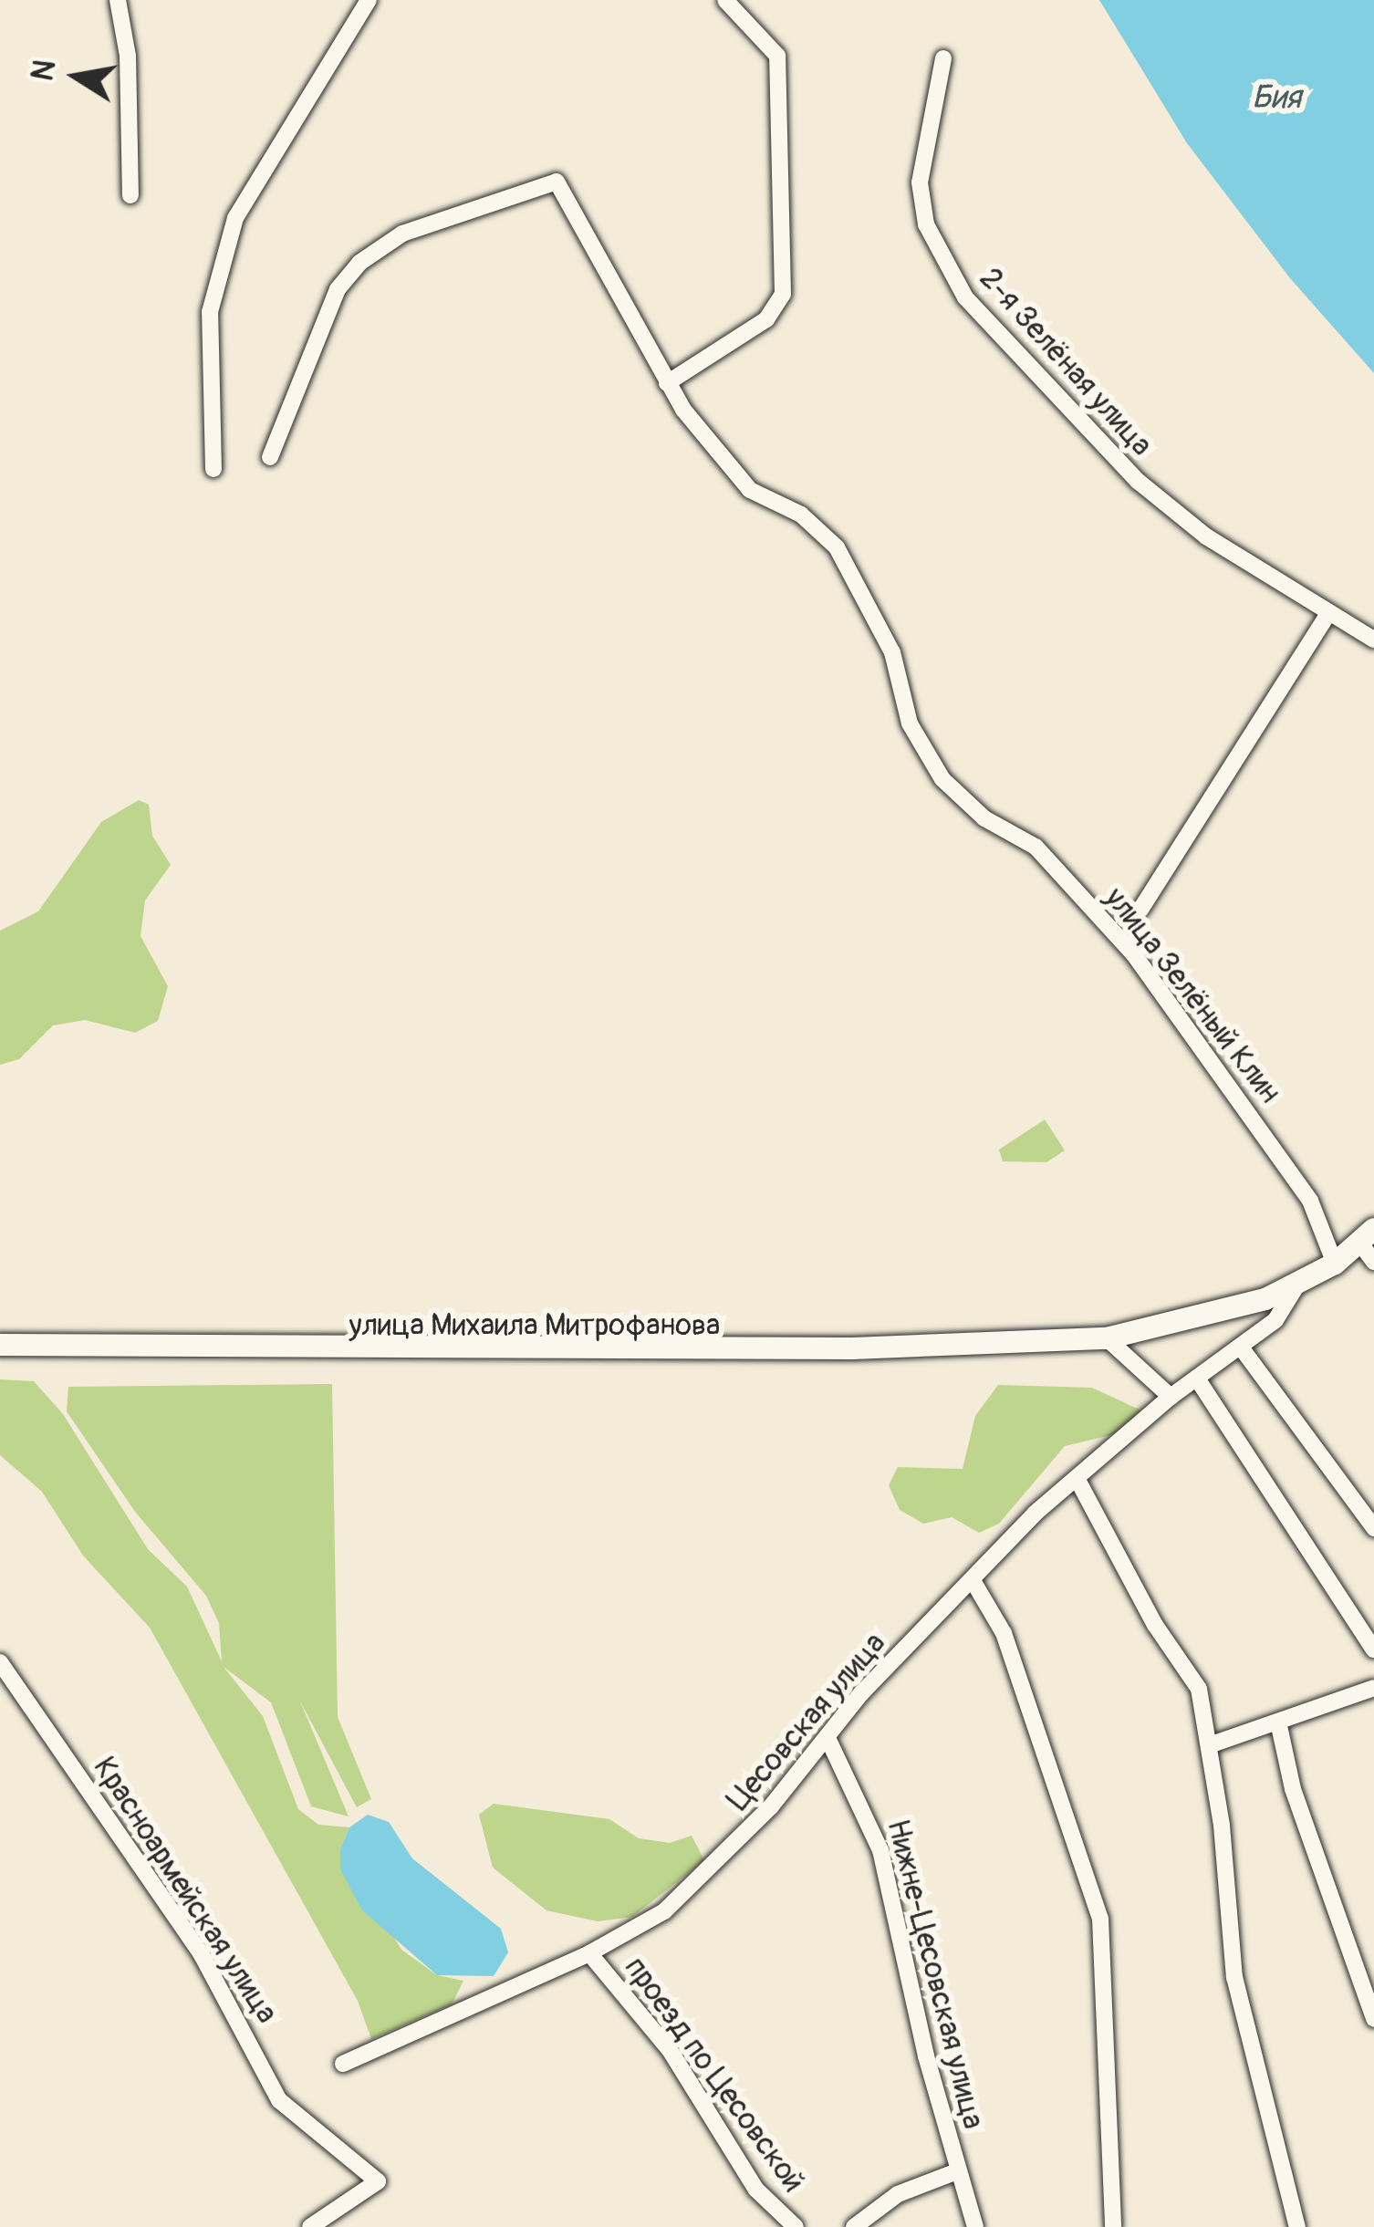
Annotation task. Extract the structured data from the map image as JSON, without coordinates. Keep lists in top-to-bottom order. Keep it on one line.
{"streets":{"main road":["улица Михаила Митрофанова"],"street":["2-я Зелёная улица","улица Зелёный Клин","Цесовская улица","Красноармейская улица","Нижне-Цесовская улица","проезд по Цесовской"]},"crossings":[["улица Зелёный Клин","улица Михаила Митрофанова"],["улица Михаила Митрофанова","Цесовская улица"],["Цесовская улица","Нижне-Цесовская улица"],["Цесовская улица","проезд по Цесовской"]],"water":["Бия"],"north":"left"}
